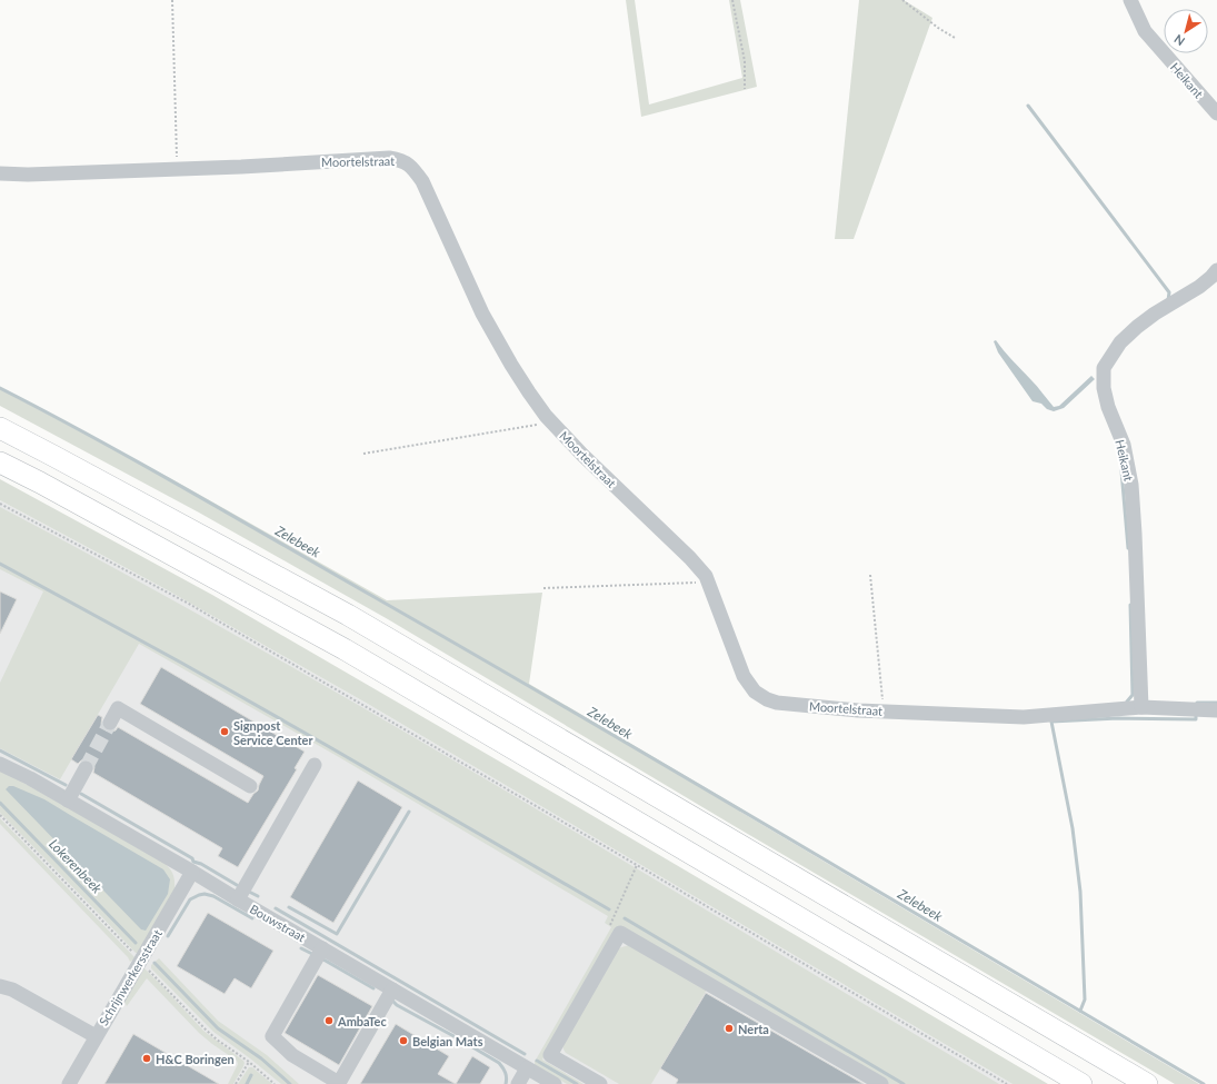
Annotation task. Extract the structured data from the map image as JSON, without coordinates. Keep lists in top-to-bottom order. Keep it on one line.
{"streets":{"street":["Heikant","Moortelstraat","Bouwstraat","Schrijnwerkersstraat"]},"crossings":[["Heikant","Moortelstraat"],["Bouwstraat","Schrijnwerkersstraat"]],"water":["Zelebeek","Lokerenbeek"],"places":["Signpost Service Center","AmbaTec","Nerta","Belgian Mats","H&C Boringen"],"north":"bottom left"}
